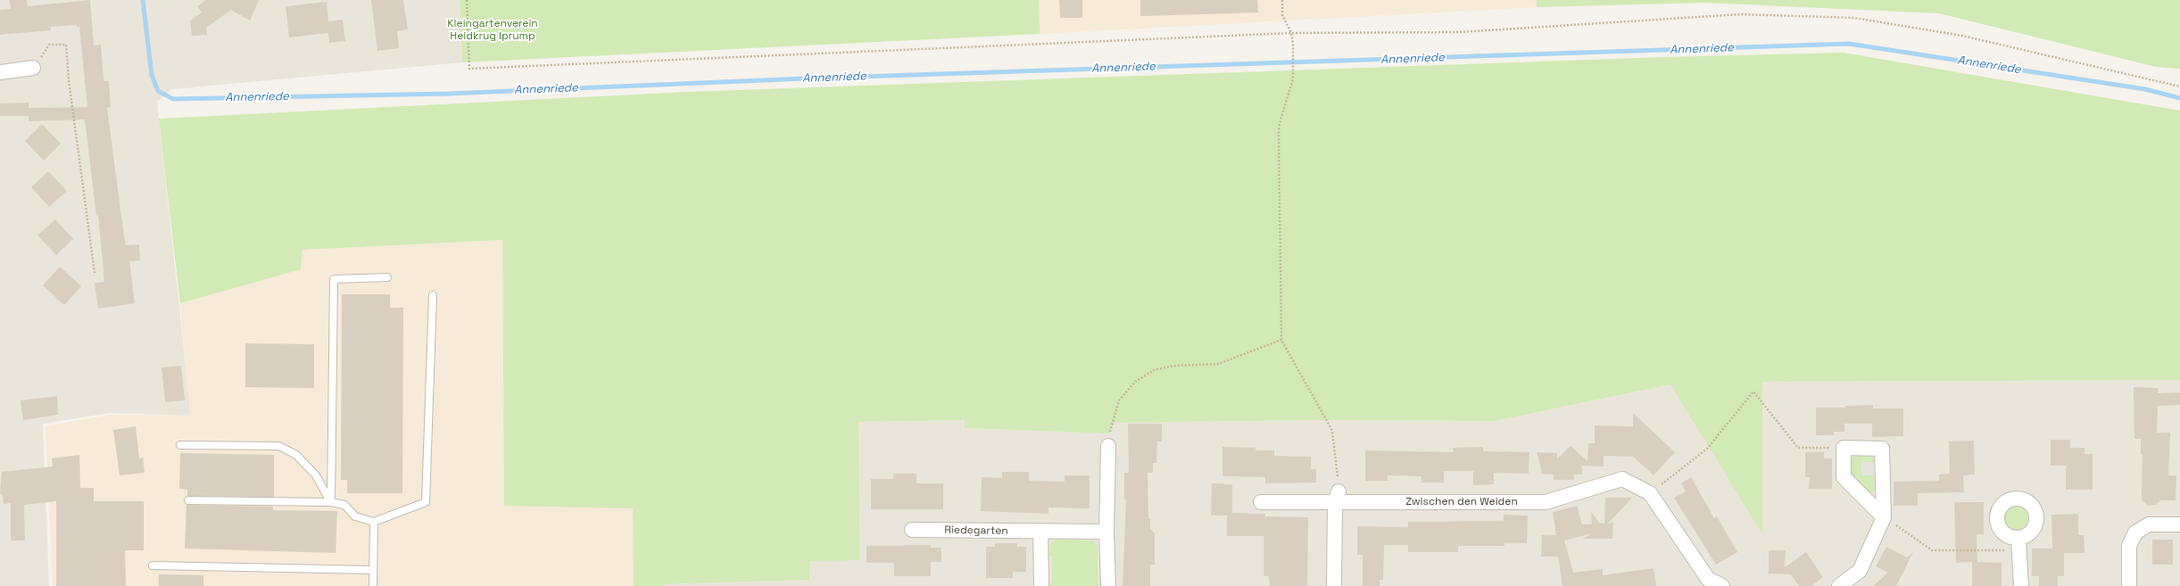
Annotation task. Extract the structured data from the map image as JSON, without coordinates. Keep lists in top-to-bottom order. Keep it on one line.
{"streets":{"street":["Zwischen den Weiden","Riedegarten"]},"water":["Annenriede"],"parks":["Kleingartenverein Heidkrug Iprump"]}
